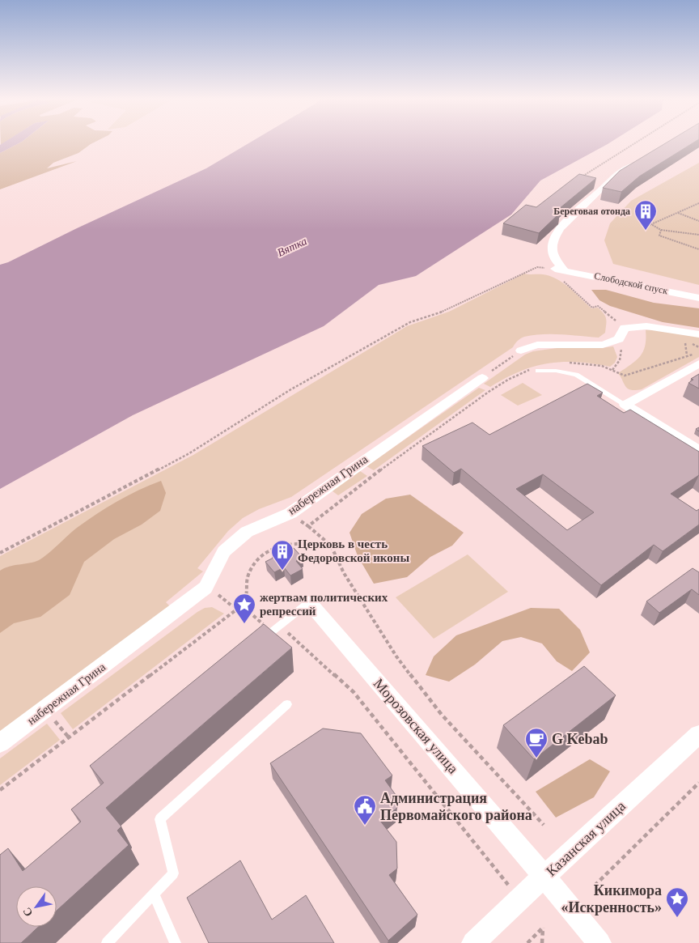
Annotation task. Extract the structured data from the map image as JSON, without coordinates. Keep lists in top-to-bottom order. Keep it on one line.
{"streets":{"street":["Слободской спуск","набережная Грина","Морозовская улица","Казанская улица"]},"crossings":[["Морозовская улица","Казанская улица"]],"water":["Вятка"],"places":{"building":["Береговая отонда","Церковь в честь Федоровской иконы"],"place":["жертвам политических репрессий","Кикимора «Искренность»"],"cafe":["G Kebab"],"public building":["Администрация Первомайского района"]},"north":"bottom left"}
